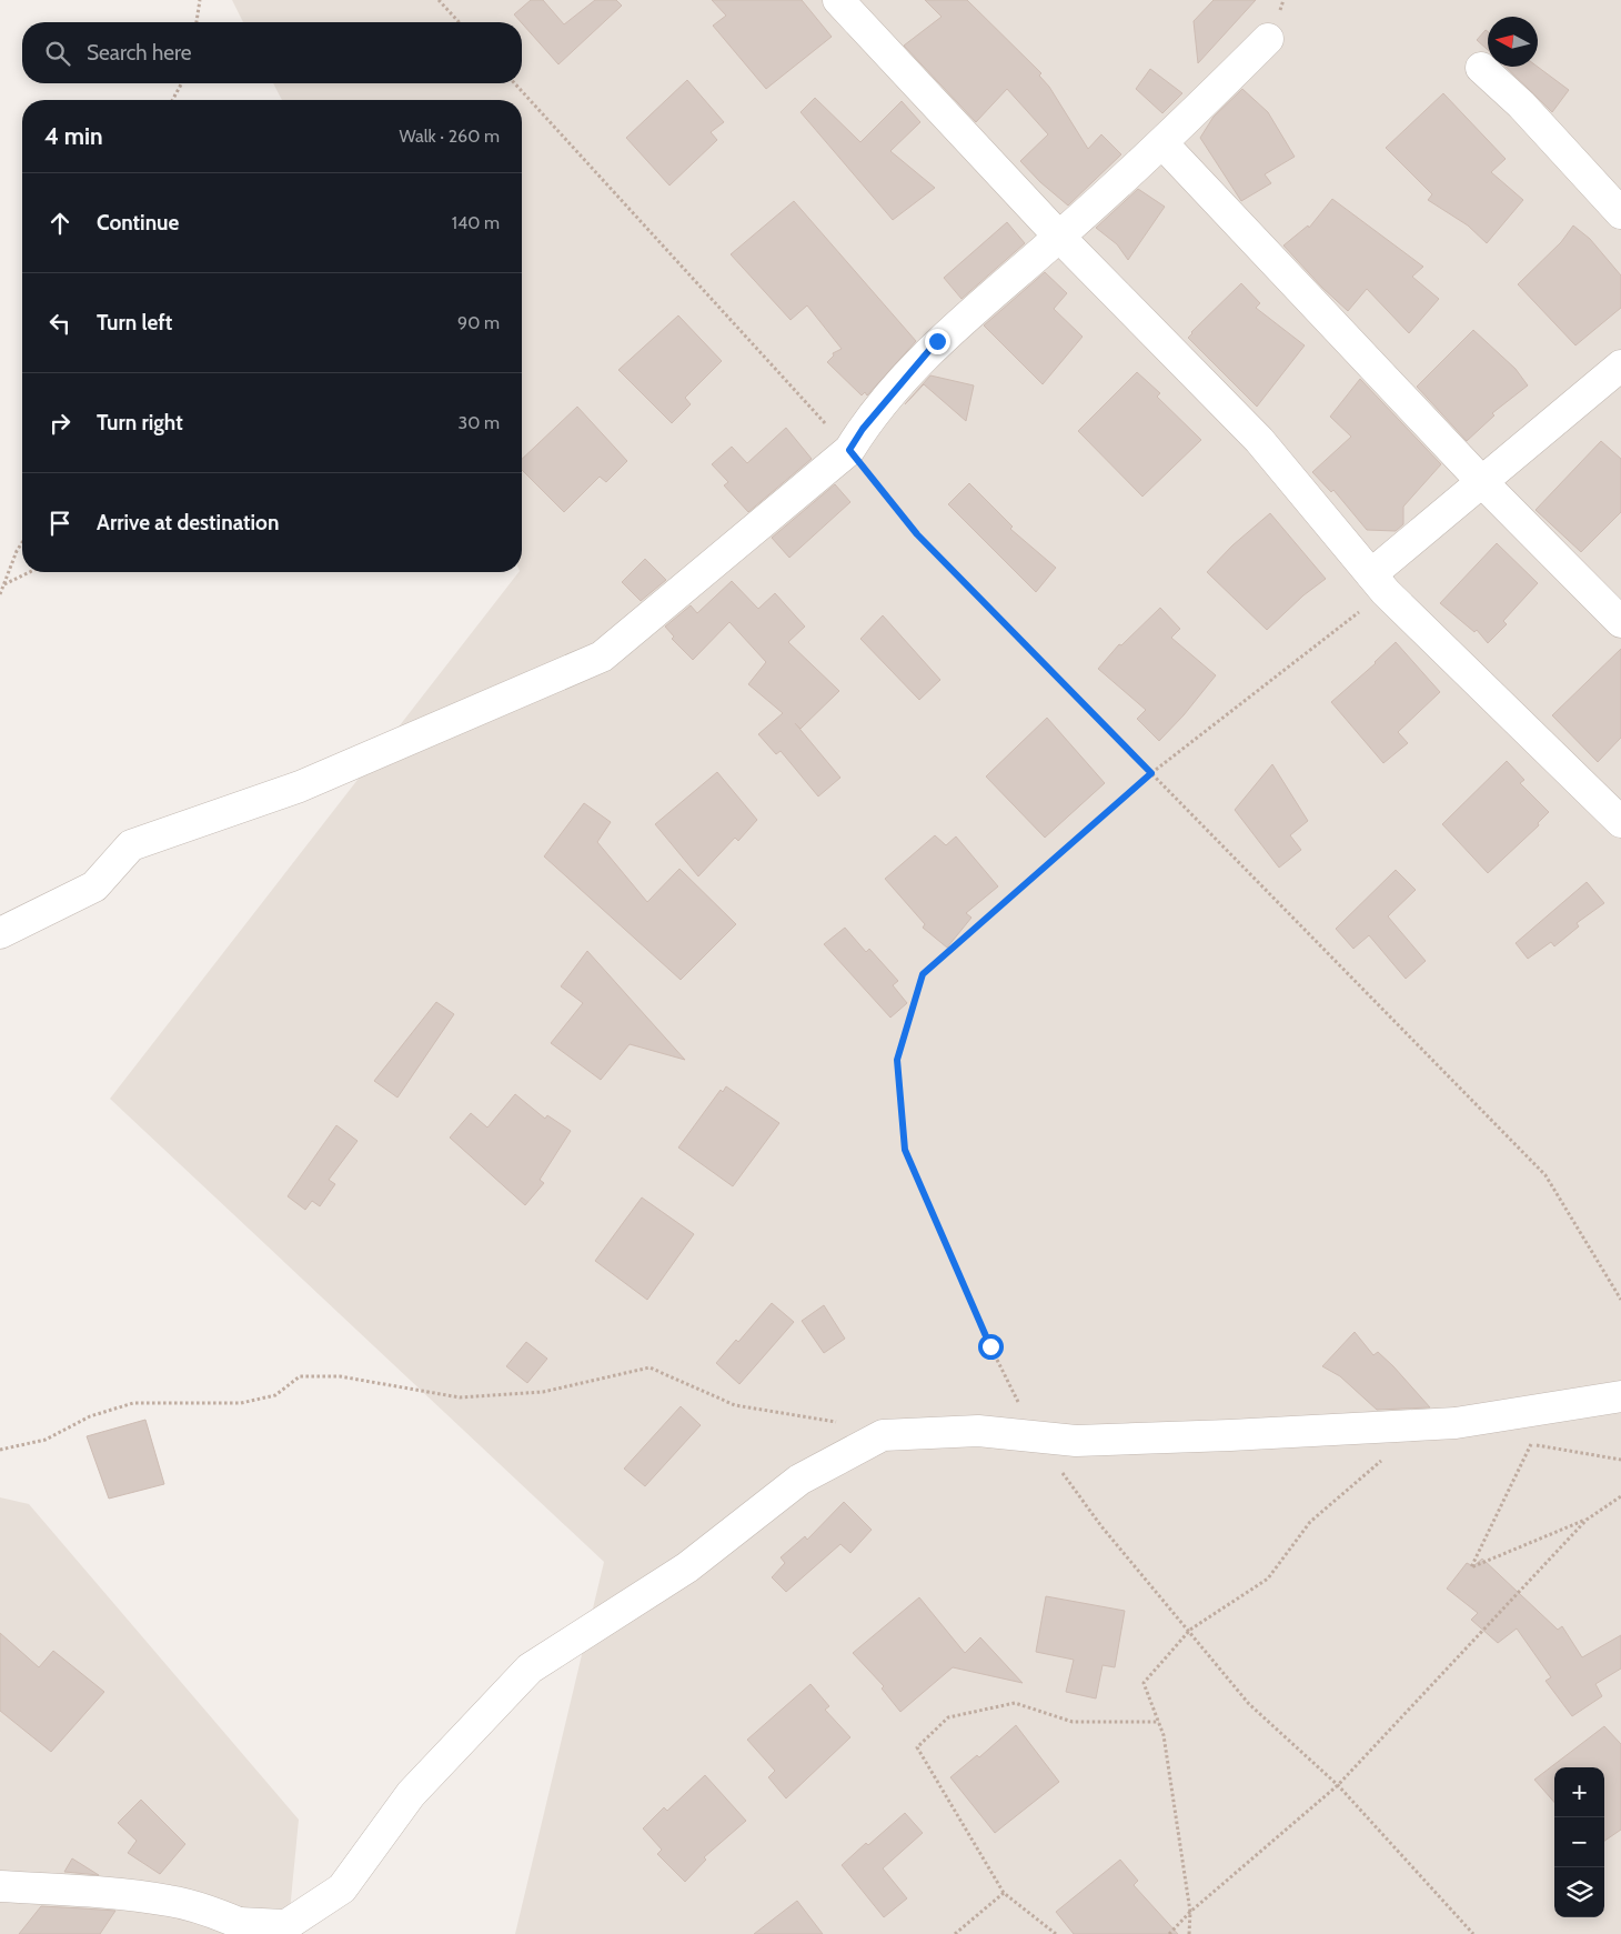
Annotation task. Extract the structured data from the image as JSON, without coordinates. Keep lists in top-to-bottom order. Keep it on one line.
{"north":"left","page":{"search":"Search here","heading":["4 min","Walk · 260 m"],"list":[["Continue","140 m"],["Turn left","90 m"],["Turn right","30 m"],"Arrive at destination"],"map_buttons":["+","−"]}}
